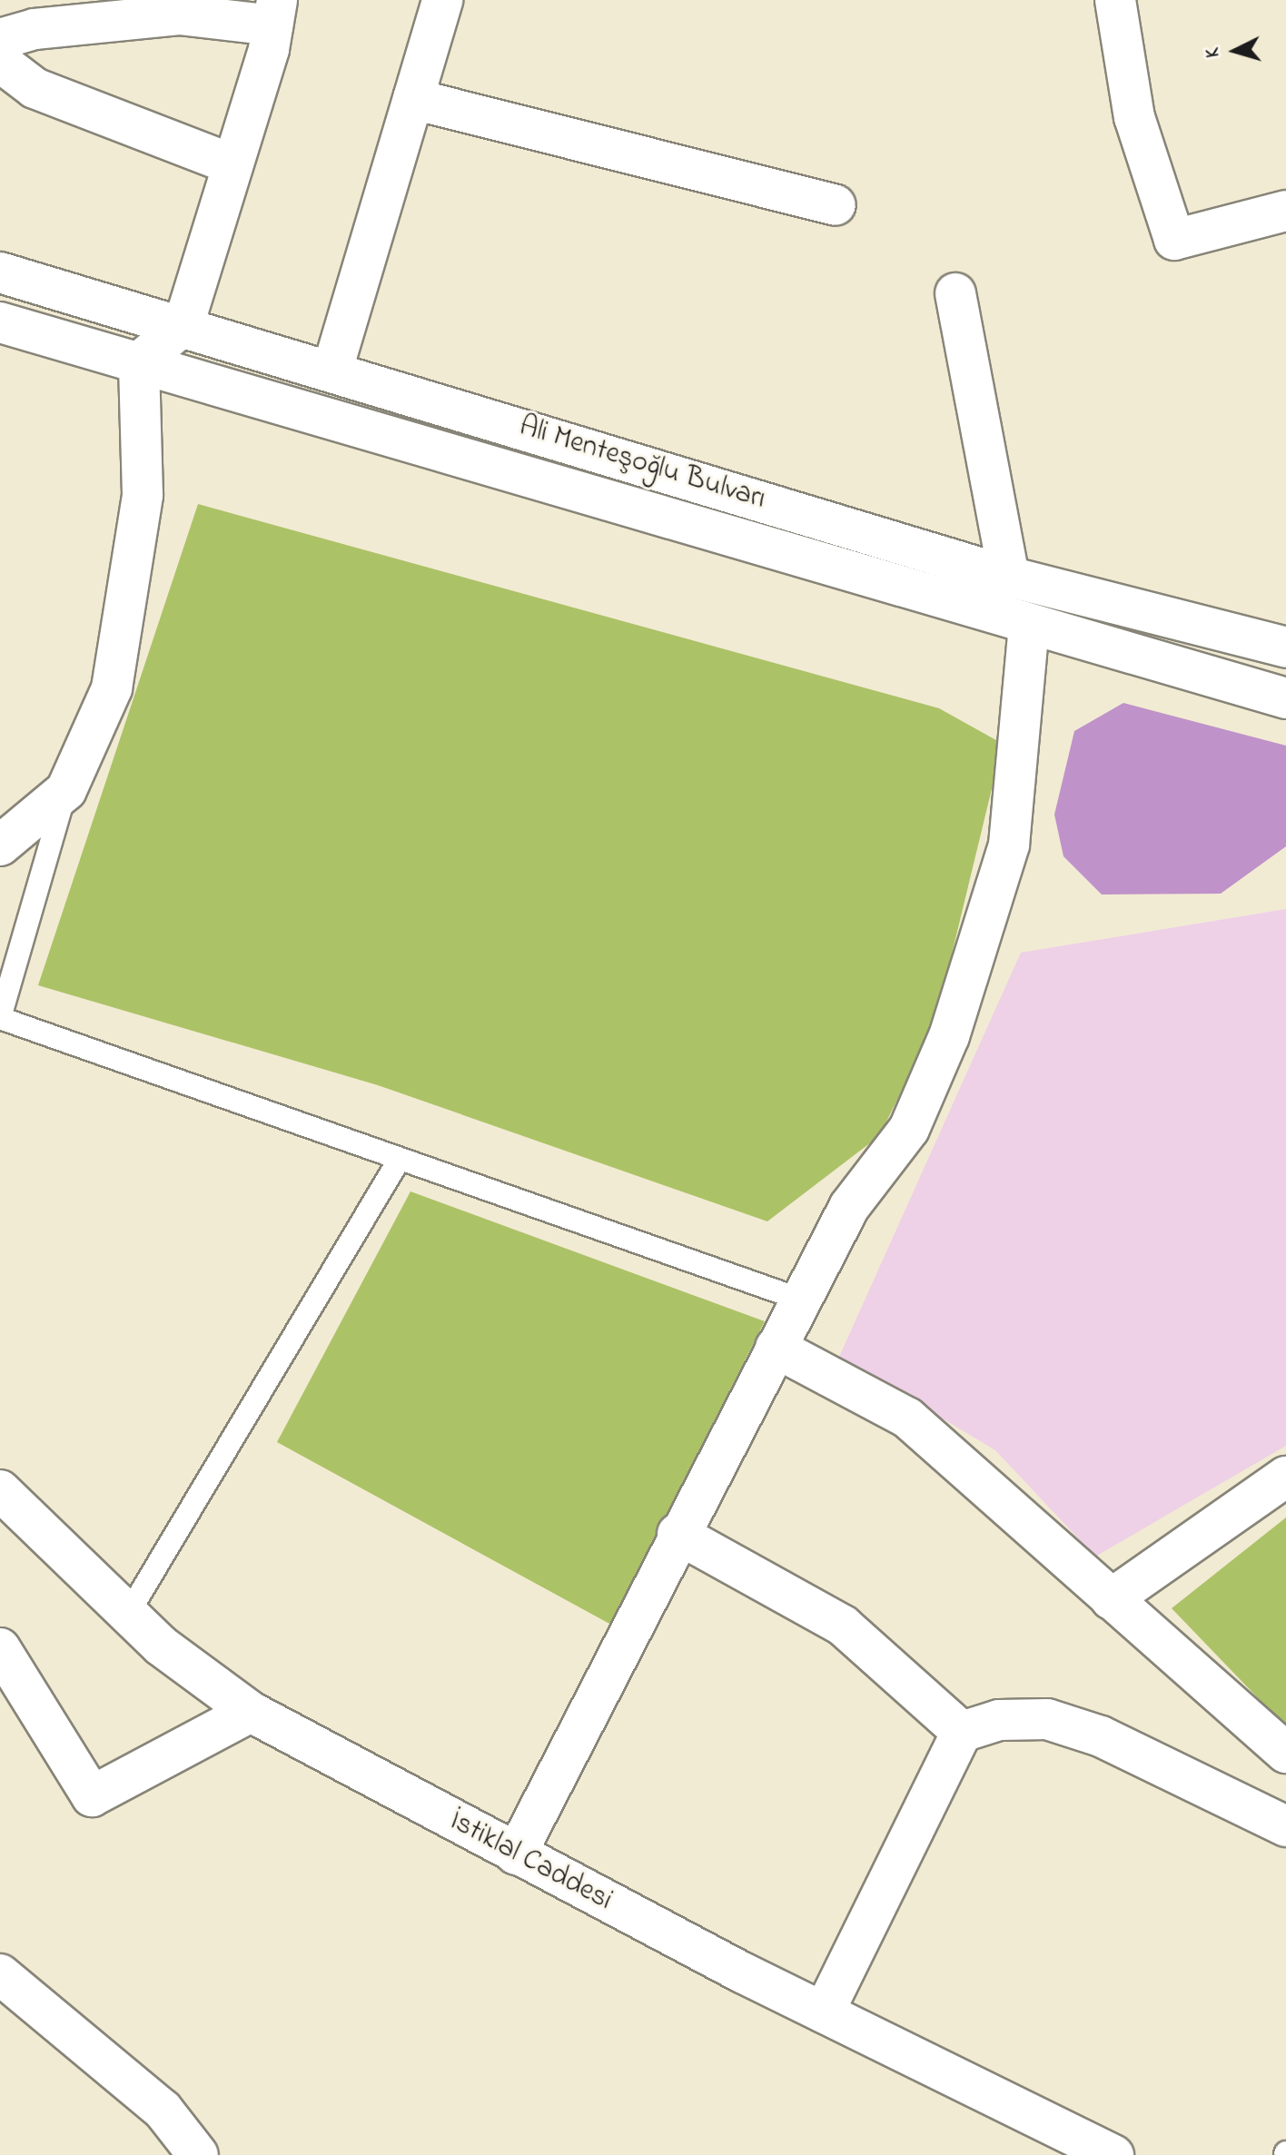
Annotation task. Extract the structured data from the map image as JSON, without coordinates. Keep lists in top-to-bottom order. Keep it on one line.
{"streets":{"street":["Ali Menteşoğlu Bulvarı","İstiklal Caddesi"]},"north":"left"}
